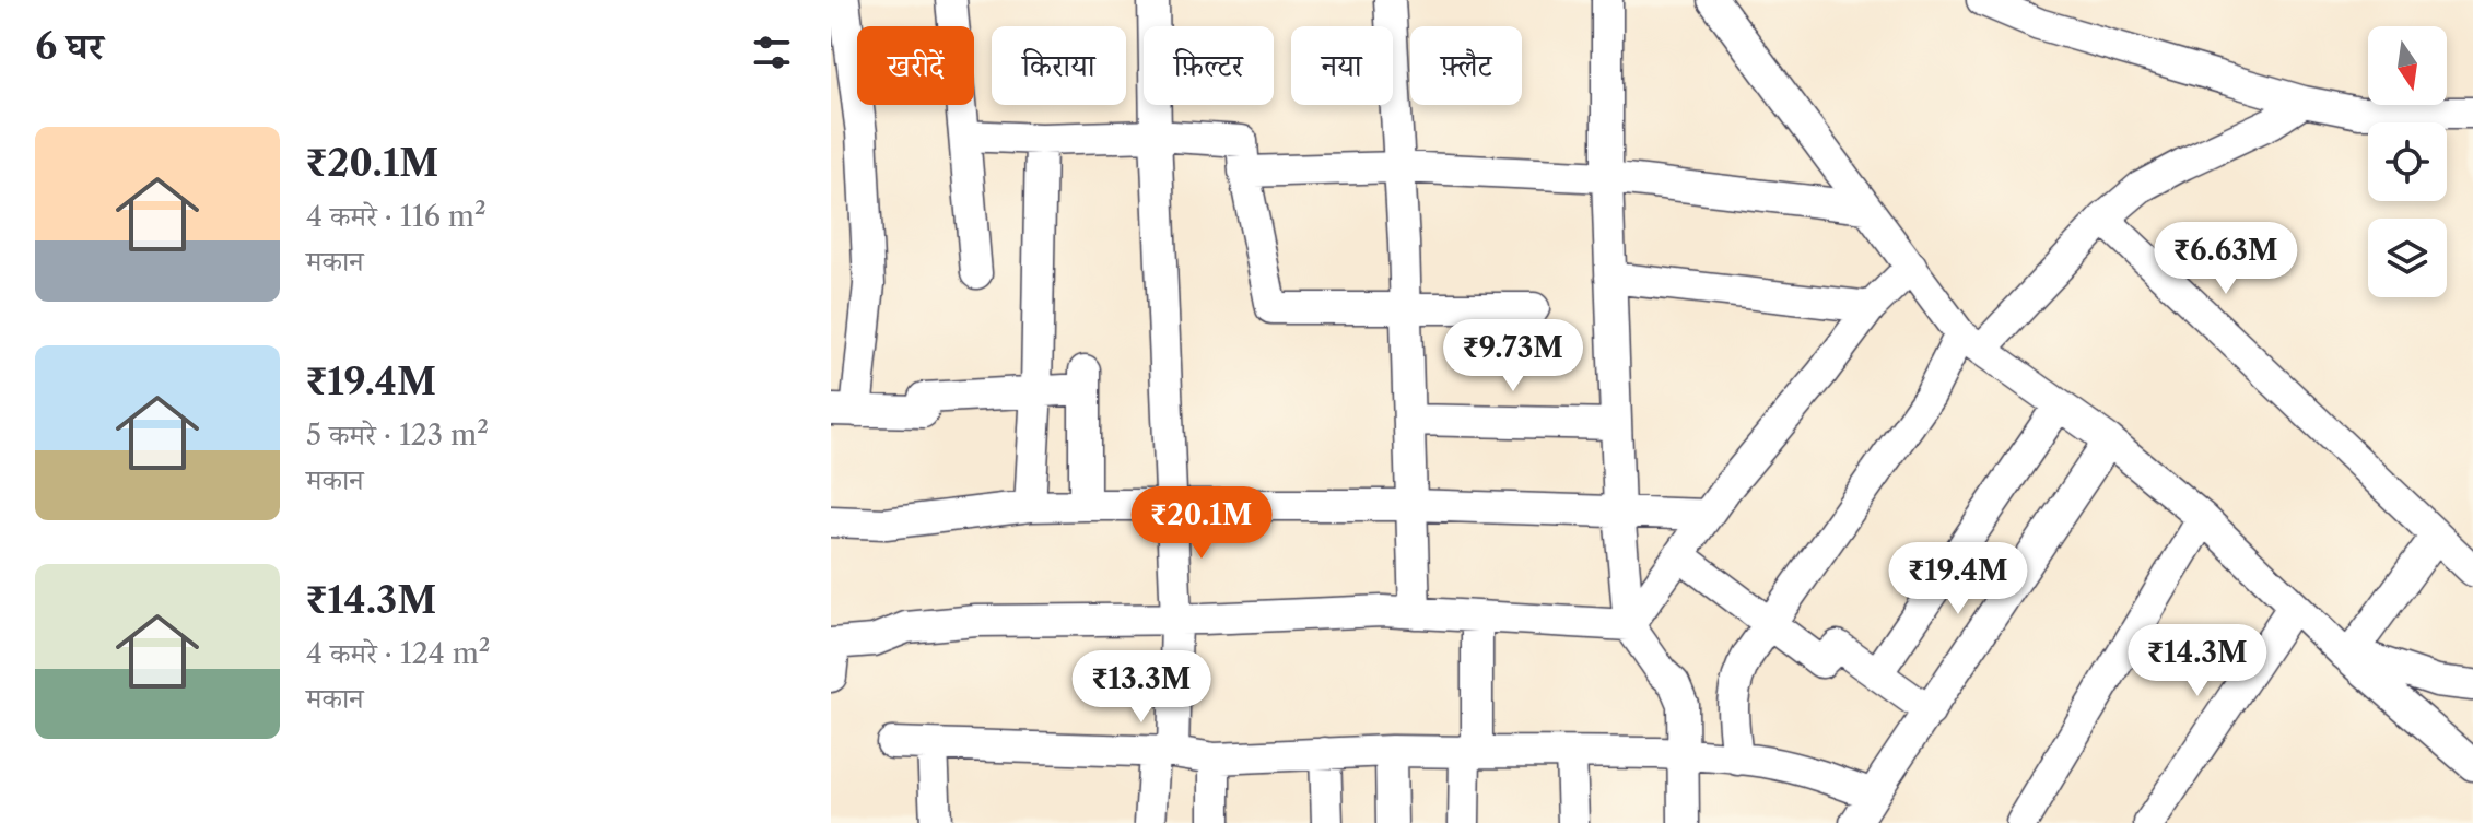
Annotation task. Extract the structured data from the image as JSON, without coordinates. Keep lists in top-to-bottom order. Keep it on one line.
{"north":"bottom","page":{"heading":"6 घर","chip":["खरीदें","किराया","फ़िल्टर","नया","फ़्लैट"],"list":[{"name":"₹20.1M","note":"4 कमरे · 116 m² · मकान"},{"name":"₹19.4M","note":"5 कमरे · 123 m² · मकान"},{"name":"₹14.3M","note":"4 कमरे · 124 m² · मकान"}],"price":["₹6.63M","₹9.73M","₹20.1M","₹19.4M","₹14.3M","₹13.3M"]}}
